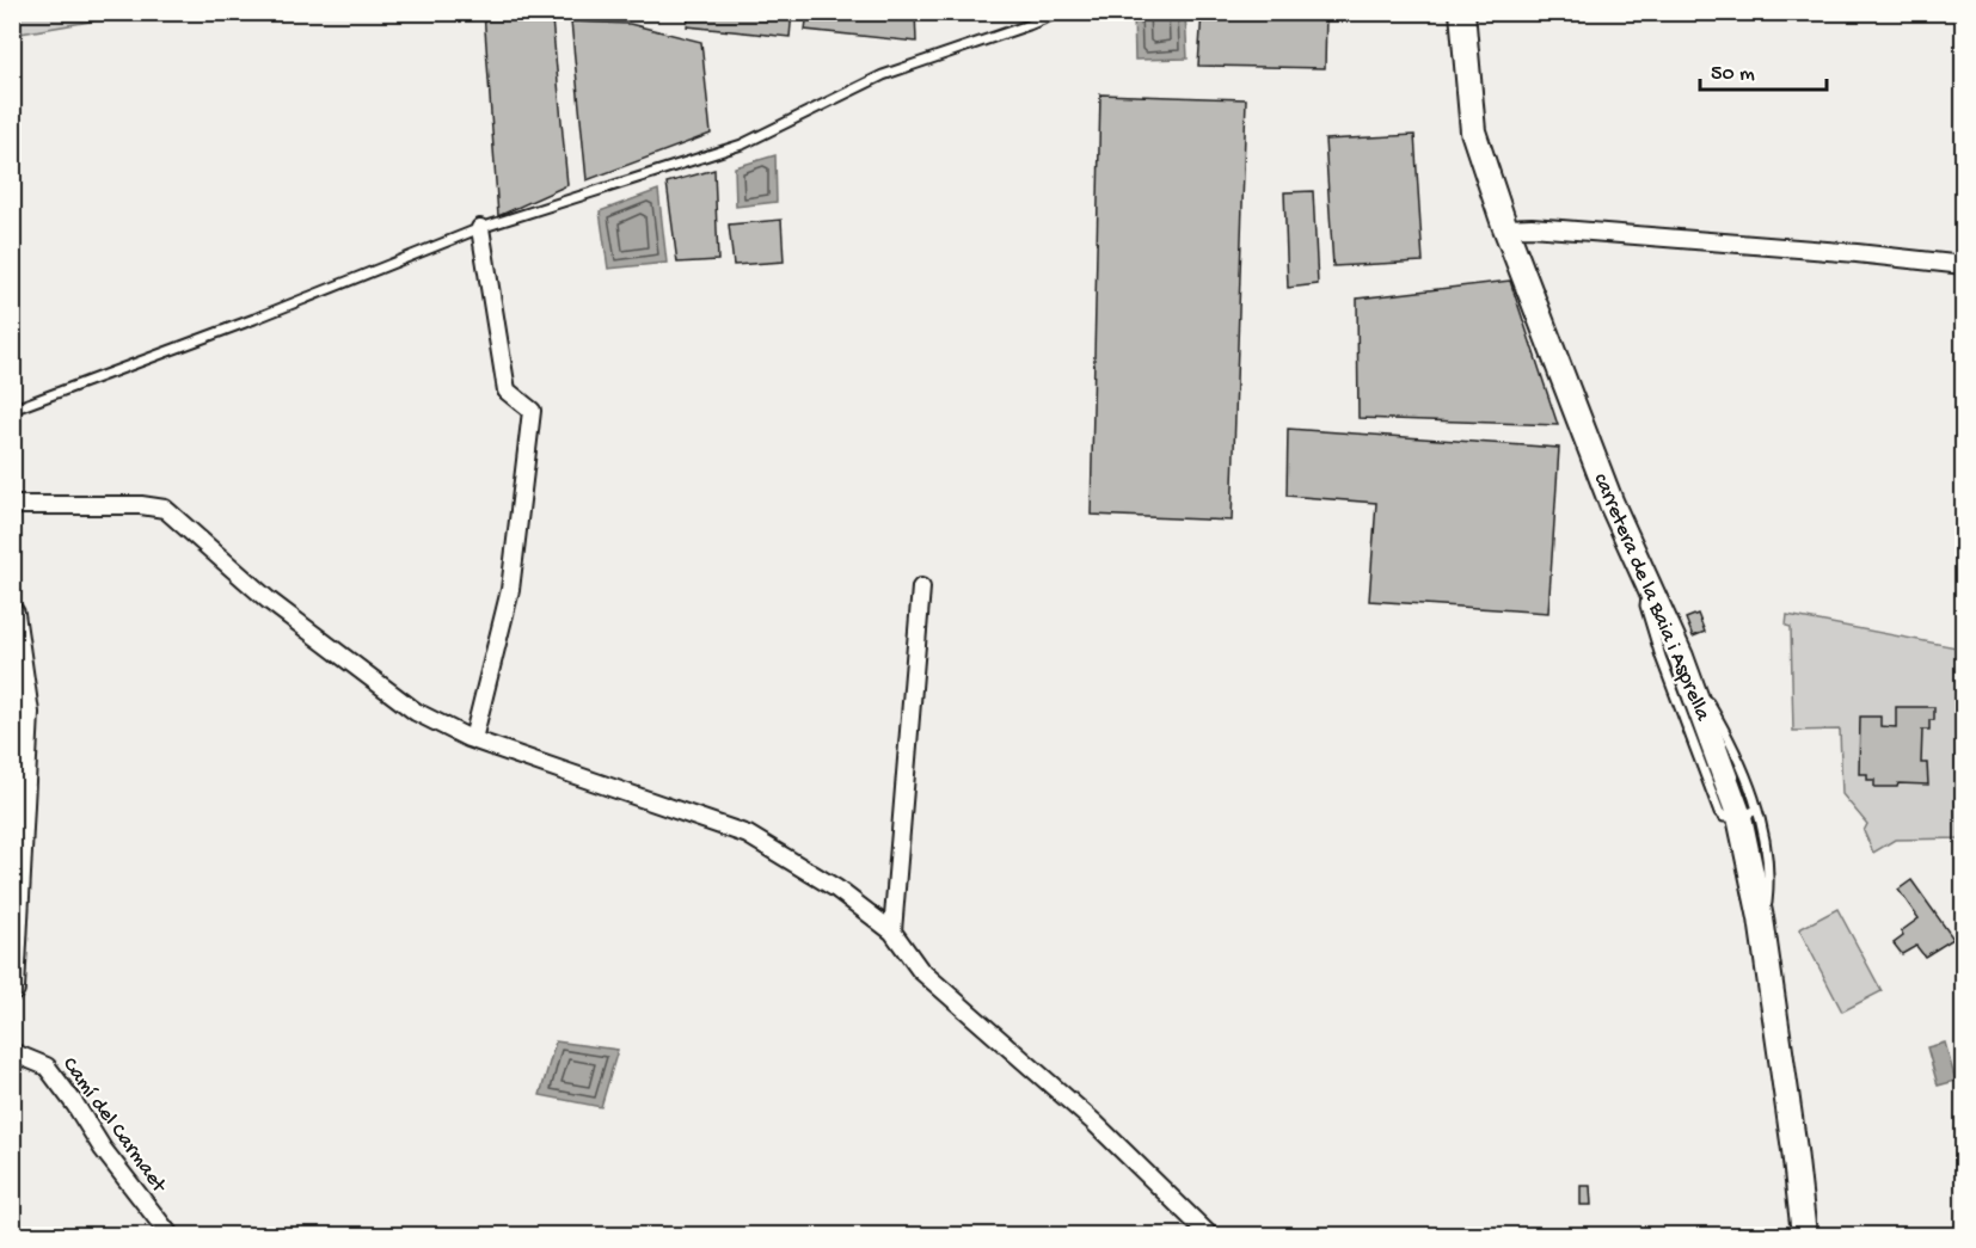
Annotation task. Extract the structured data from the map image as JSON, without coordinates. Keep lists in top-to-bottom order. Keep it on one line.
{"streets":{"main road":["carretera de la Baia i Asprella"],"street":["Camí del Carmaet"]},"scale_bar":"50 m"}
